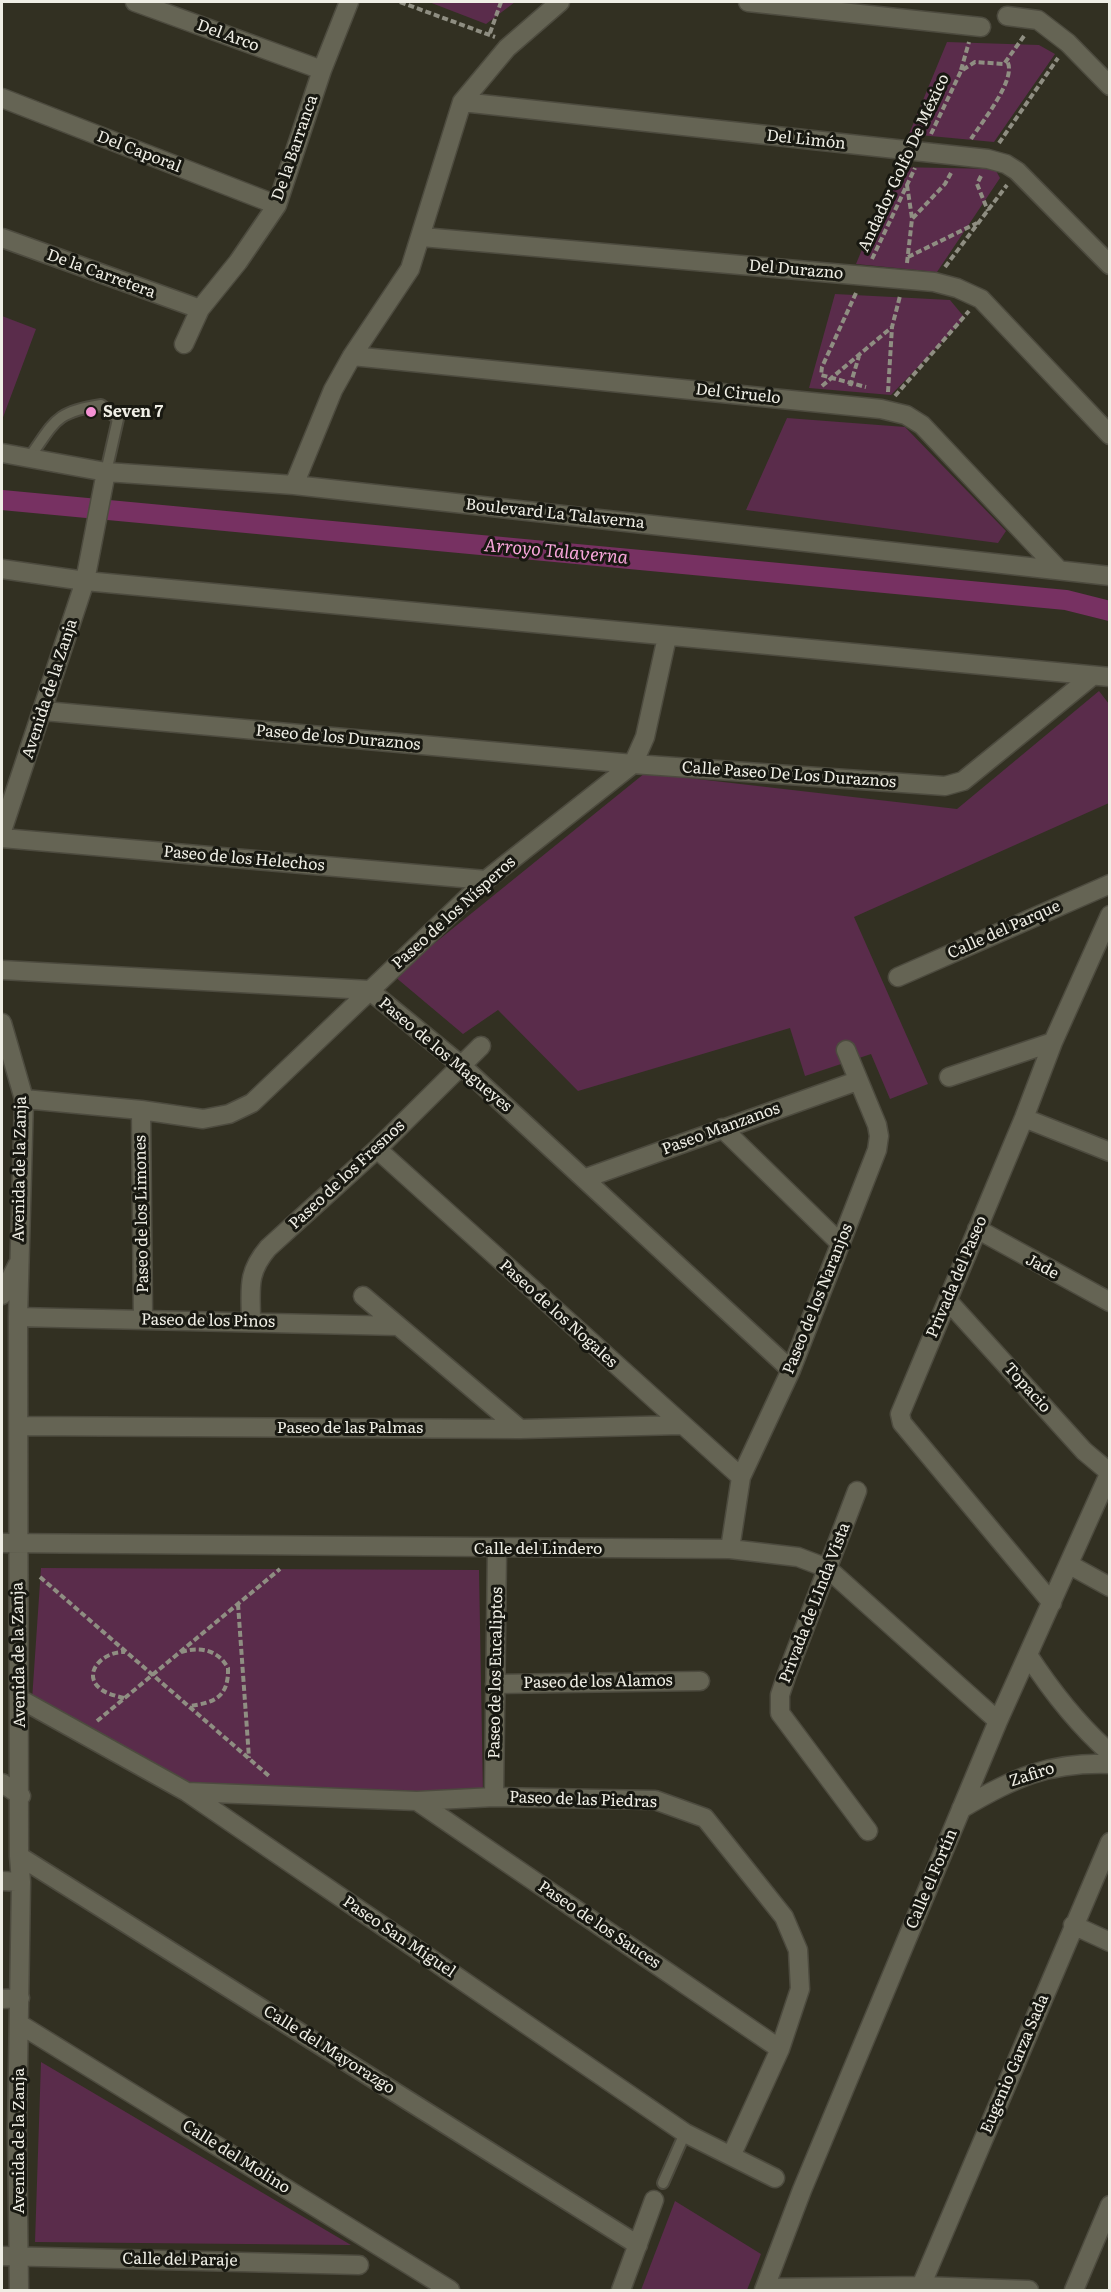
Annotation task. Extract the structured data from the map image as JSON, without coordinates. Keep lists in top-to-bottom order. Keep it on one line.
{"streets":{"street":["Del Arco","Del Limón","De la Barranca","Del Caporal","Del Durazno","De la Carretera","Del Ciruelo","Boulevard La Talaverna","Avenida de la Zanja","Paseo de los Duraznos","Calle Paseo De Los Duraznos","Paseo de los Helechos","Paseo de los Nísperos","Calle del Parque","Paseo de los Magueyes","Paseo Manzanos","Paseo de los Fresnos","Paseo de los Limones","Jade","Privada del Paseo","Paseo de los Naranjos","Paseo de los Nogales","Paseo de los Pinos","Topacio","Paseo de las Palmas","Calle del Lindero","Privada de LInda Vista","Paseo de los Eucaliptos","Paseo de los Alamos","Zafiro","Paseo de las Piedras","Calle el Fortín","Paseo de los Sauces","Paseo San Miguel","Calle del Mayorazgo","Eugenio Garza Sada","Calle del Molino","Calle del Paraje"],"path":["Andador Golfo De México"]},"crossings":[["Del Arco","De la Barranca"],["Del Limón","Andador Golfo De México"],["De la Barranca","Del Caporal"],["De la Barranca","De la Carretera"],["Andador Golfo De México","Del Durazno"],["Del Ciruelo","Boulevard La Talaverna"],["Boulevard La Talaverna","Avenida de la Zanja"],["Avenida de la Zanja","Paseo de los Duraznos"],["Avenida de la Zanja","Paseo de los Nísperos"],["Avenida de la Zanja","Paseo de los Pinos"],["Avenida de la Zanja","Paseo de las Palmas"],["Avenida de la Zanja","Calle del Lindero"],["Avenida de la Zanja","Paseo San Miguel"],["Avenida de la Zanja","Calle del Mayorazgo"],["Avenida de la Zanja","Calle del Molino"],["Avenida de la Zanja","Calle del Paraje"],["Paseo de los Duraznos","Calle Paseo De Los Duraznos"],["Paseo de los Duraznos","Paseo de los Nísperos"],["Calle Paseo De Los Duraznos","Paseo de los Nísperos"],["Paseo de los Helechos","Paseo de los Nísperos"],["Paseo de los Nísperos","Paseo de los Magueyes"],["Paseo de los Nísperos","Paseo de los Limones"],["Paseo de los Magueyes","Paseo Manzanos"],["Paseo de los Magueyes","Paseo de los Fresnos"],["Paseo de los Magueyes","Paseo de los Naranjos"],["Paseo Manzanos","Paseo de los Naranjos"],["Paseo de los Fresnos","Paseo de los Nogales"],["Paseo de los Fresnos","Paseo de los Pinos"],["Paseo de los Limones","Paseo de los Pinos"],["Jade","Privada del Paseo"],["Privada del Paseo","Topacio"],["Privada del Paseo","Calle el Fortín"],["Paseo de los Naranjos","Paseo de los Nogales"],["Paseo de los Naranjos","Calle del Lindero"],["Paseo de los Nogales","Paseo de las Palmas"],["Topacio","Calle el Fortín"],["Calle del Lindero","Privada de LInda Vista"],["Calle del Lindero","Paseo de los Eucaliptos"],["Calle del Lindero","Calle el Fortín"],["Paseo de los Eucaliptos","Paseo de los Alamos"],["Paseo de los Eucaliptos","Paseo de las Piedras"],["Zafiro","Calle el Fortín"],["Paseo de las Piedras","Paseo de los Sauces"],["Paseo de las Piedras","Paseo San Miguel"]],"water":["Arroyo Talaverna"],"places":["Seven 7"]}
